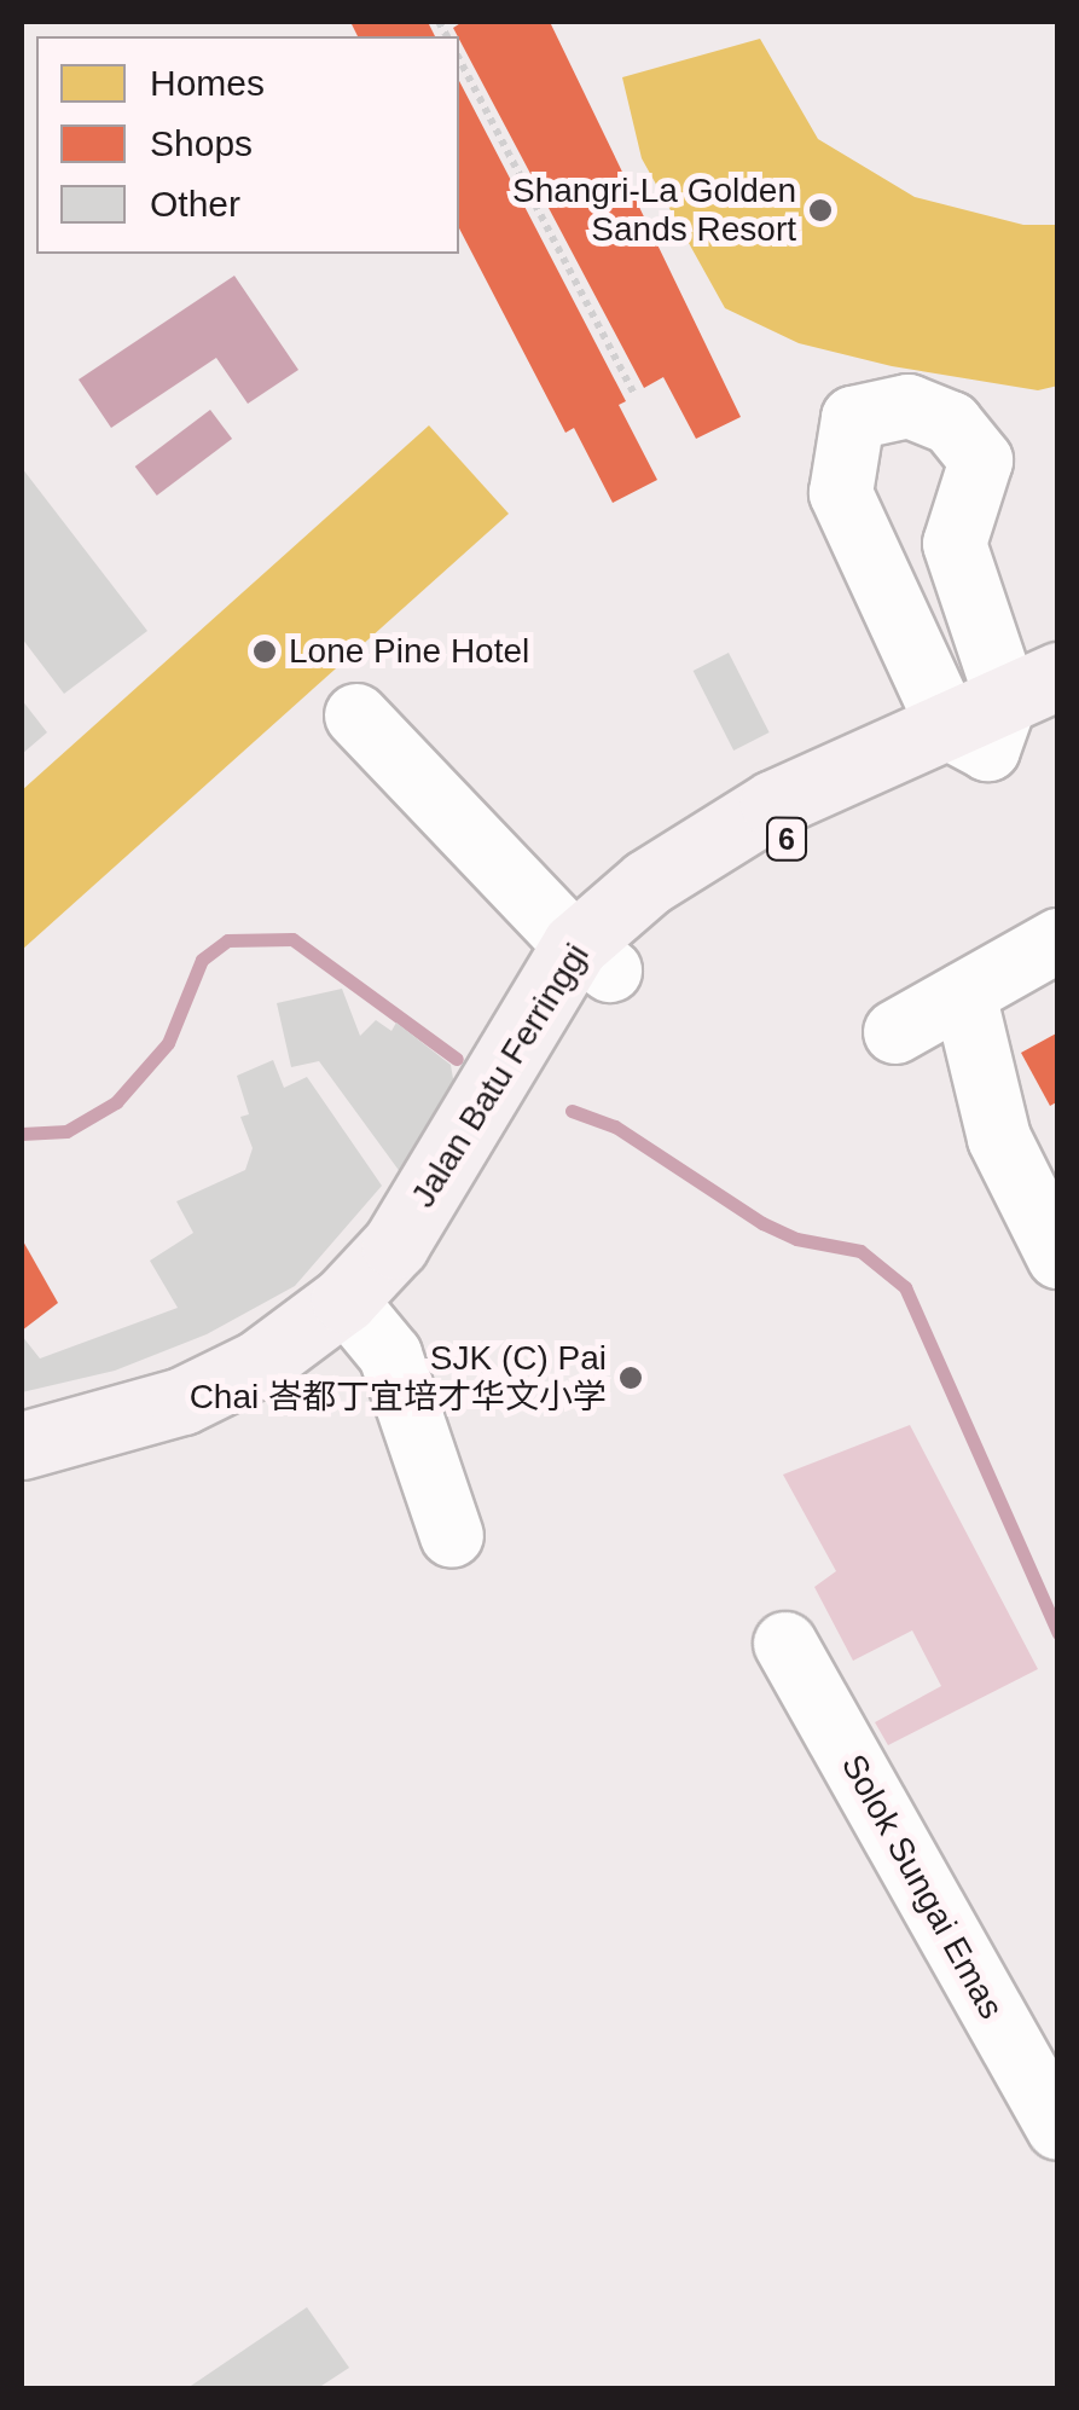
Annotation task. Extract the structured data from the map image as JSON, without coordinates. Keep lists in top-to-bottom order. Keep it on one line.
{"streets":{"main road":["6","Jalan Batu Ferringgi"],"street":["Solok Sungai Emas"]},"places":["Shangri-La Golden Sands Resort","Lone Pine Hotel","SJK (C) Pai Chai 峇都丁宜培才华文小学"],"legend":["Homes","Shops","Other"]}
